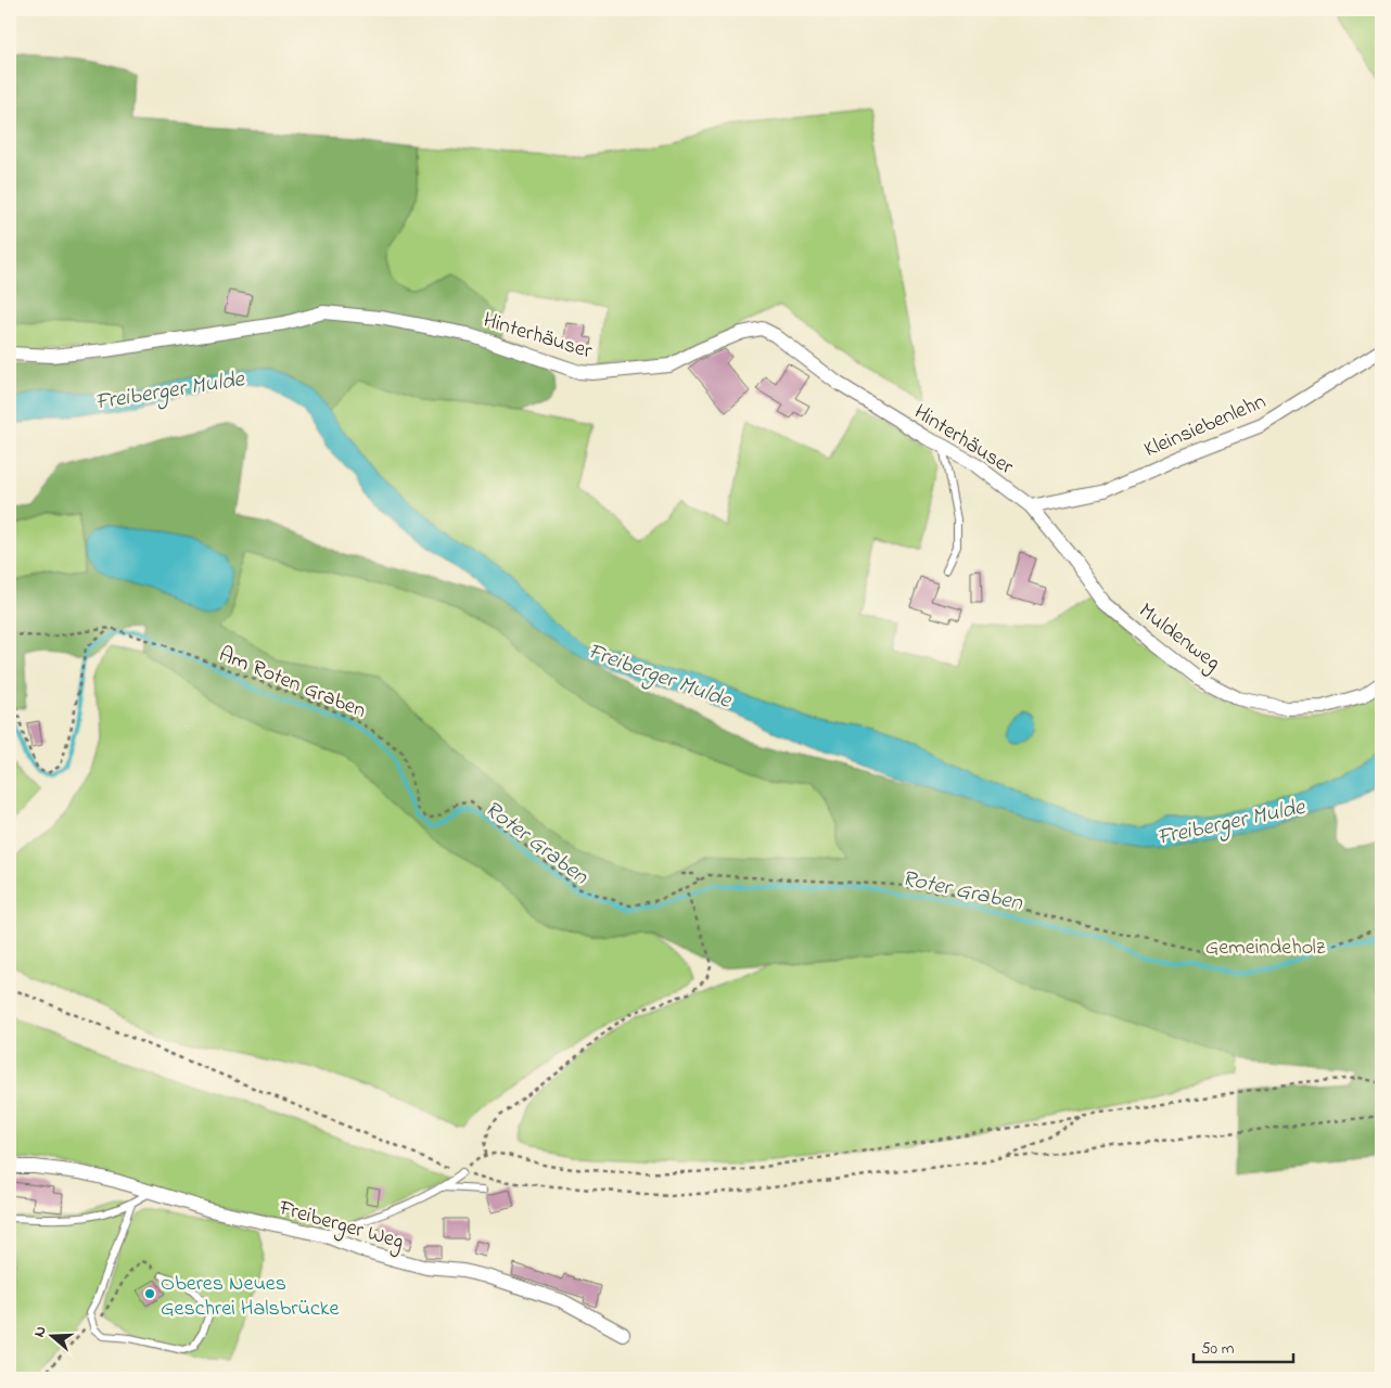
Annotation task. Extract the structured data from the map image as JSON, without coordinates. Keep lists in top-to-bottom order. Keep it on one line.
{"streets":{"street":["Hinterhäuser","Kleinsiebenlehn","Muldenweg","Freiberger Weg"],"path":["Am Roten Graben"]},"crossings":[["Hinterhäuser","Kleinsiebenlehn"],["Hinterhäuser","Muldenweg"],["Kleinsiebenlehn","Muldenweg"]],"water":["Freiberger Mulde","Roter Graben"],"parks":["Gemeindeholz"],"places":["Oberes Neues Geschrei Halsbrücke"],"scale_bar":"50 m","north":"left"}
